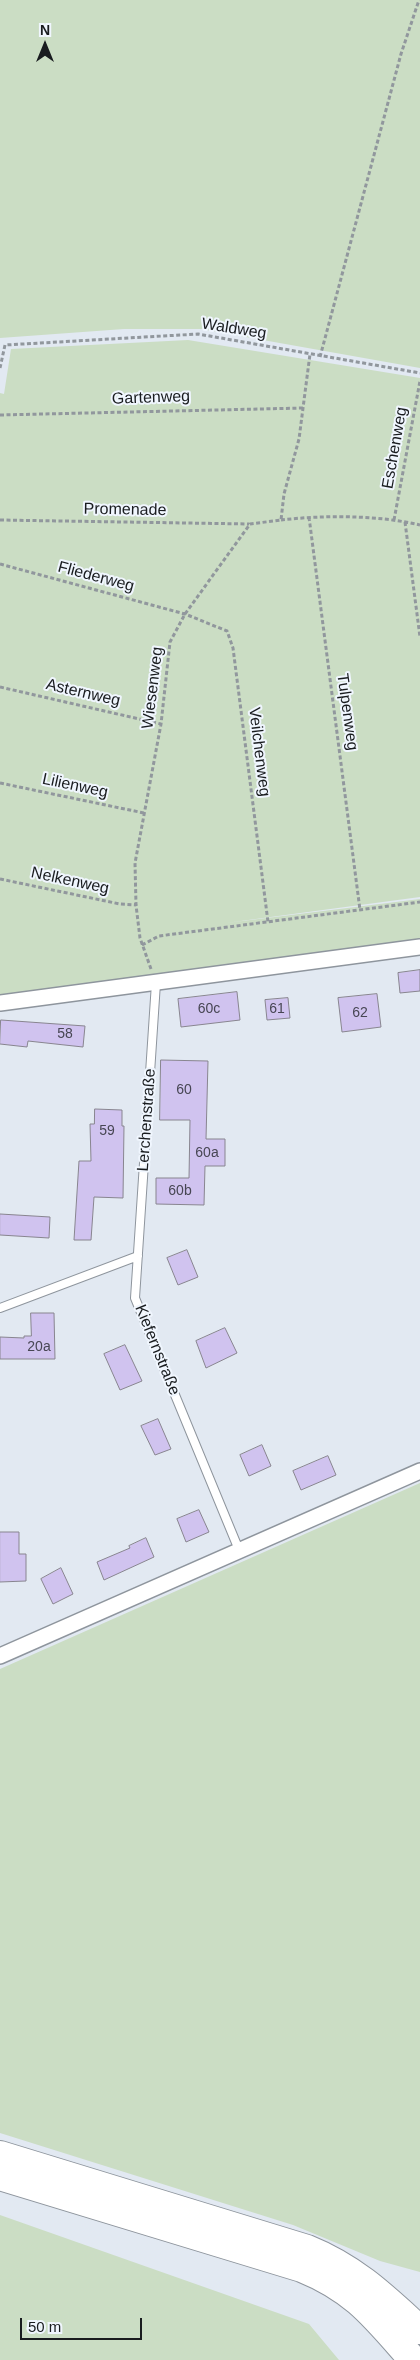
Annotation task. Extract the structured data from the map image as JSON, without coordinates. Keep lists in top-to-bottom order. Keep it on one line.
{"streets":{"lane":["Lerchenstraße","Kiefernstraße"],"path":["Waldweg","Gartenweg","Eschenweg","Promenade","Fliederweg","Wiesenweg","Asternweg","Tulpenweg","Veilchenweg","Lilienweg","Nelkenweg"]},"crossings":[["Promenade","Wiesenweg"],["Fliederweg","Wiesenweg"],["Fliederweg","Veilchenweg"],["Wiesenweg","Asternweg"],["Wiesenweg","Veilchenweg"],["Wiesenweg","Lilienweg"],["Wiesenweg","Nelkenweg"],["Wiesenweg","Lerchenstraße"],["Lerchenstraße","Kiefernstraße"]],"house_numbers":["60c","61","62","58","60","59","60a","60b","20a"],"scale_bar":"50 m","north":"top"}
